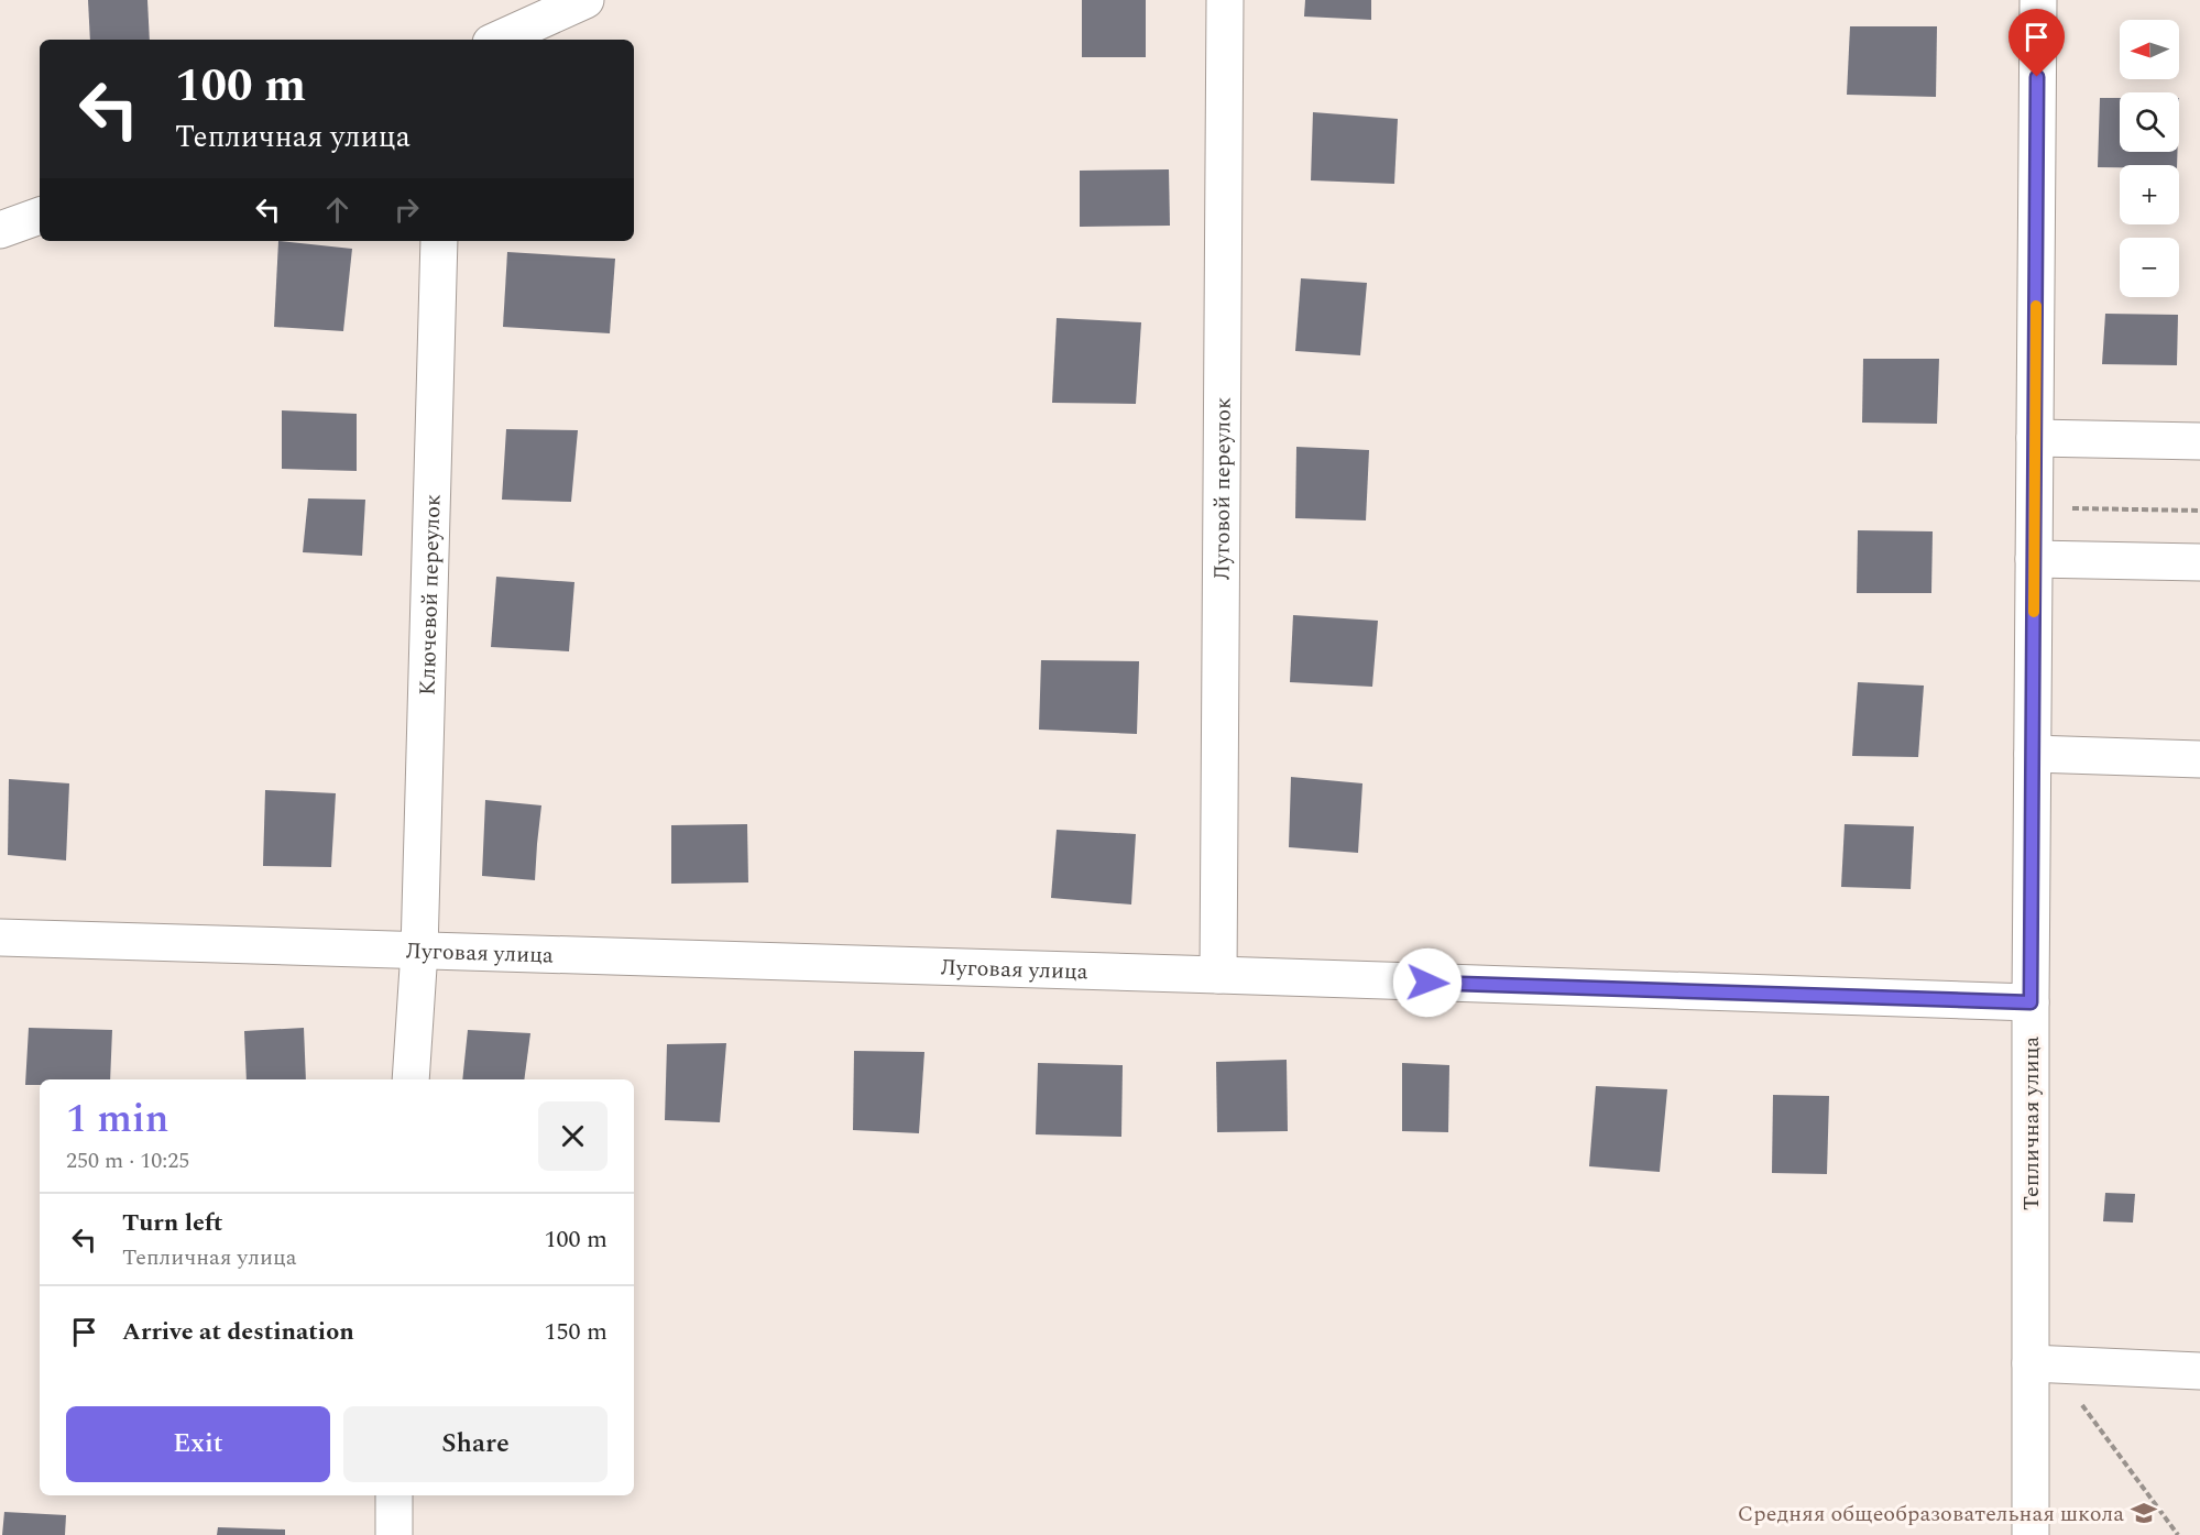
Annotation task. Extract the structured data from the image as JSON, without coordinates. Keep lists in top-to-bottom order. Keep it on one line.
{"streets":{"street":["Луговой переулок","Ключевой переулок","Луговая улица","Тепличная улица"]},"crossings":[["Луговой переулок","Луговая улица"],["Ключевой переулок","Луговая улица"],["Луговая улица","Тепличная улица"]],"places":{"school or university":["Средняя общеобразовательная школа"]},"north":"left","page":{"map_buttons":["+","−"],"turn":["100 m","Тепличная улица"],"heading":["1 min","250 m · 10:25"],"list":[{"name":"Turn left","note":"Тепличная улица","value":"100 m"},{"name":"Arrive at destination","value":"150 m"}],"buttons":["Exit","Share"]}}
